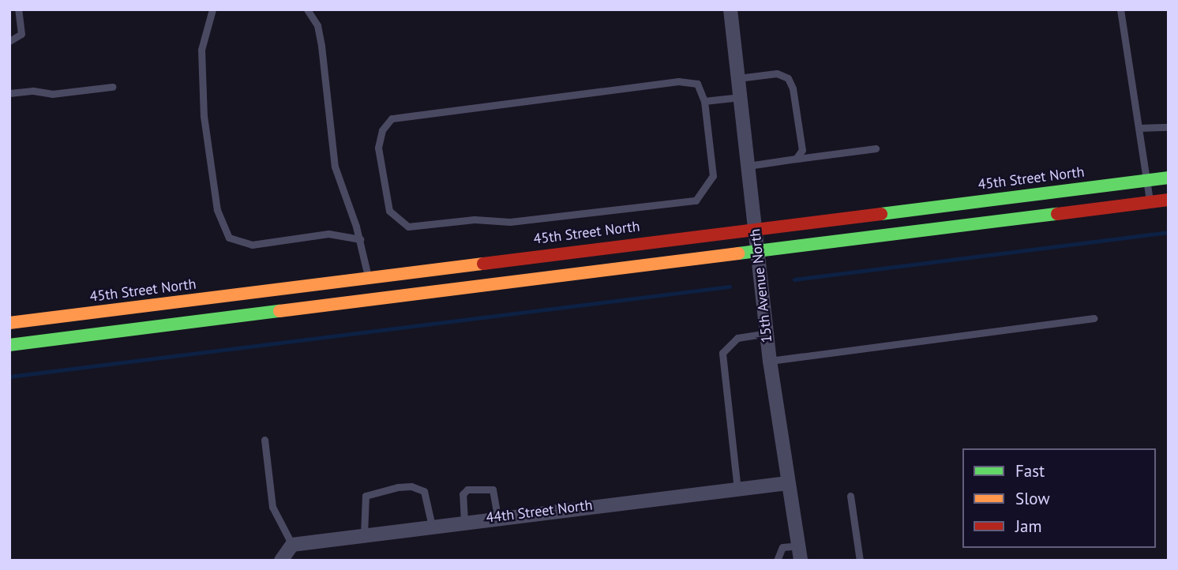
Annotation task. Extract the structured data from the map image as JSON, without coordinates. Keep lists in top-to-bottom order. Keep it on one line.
{"streets":{"main road":["45th Street North"],"street":["15th Avenue North","44th Street North"]},"crossings":[["45th Street North","15th Avenue North"],["15th Avenue North","44th Street North"]],"legend":["Fast","Slow","Jam"]}
